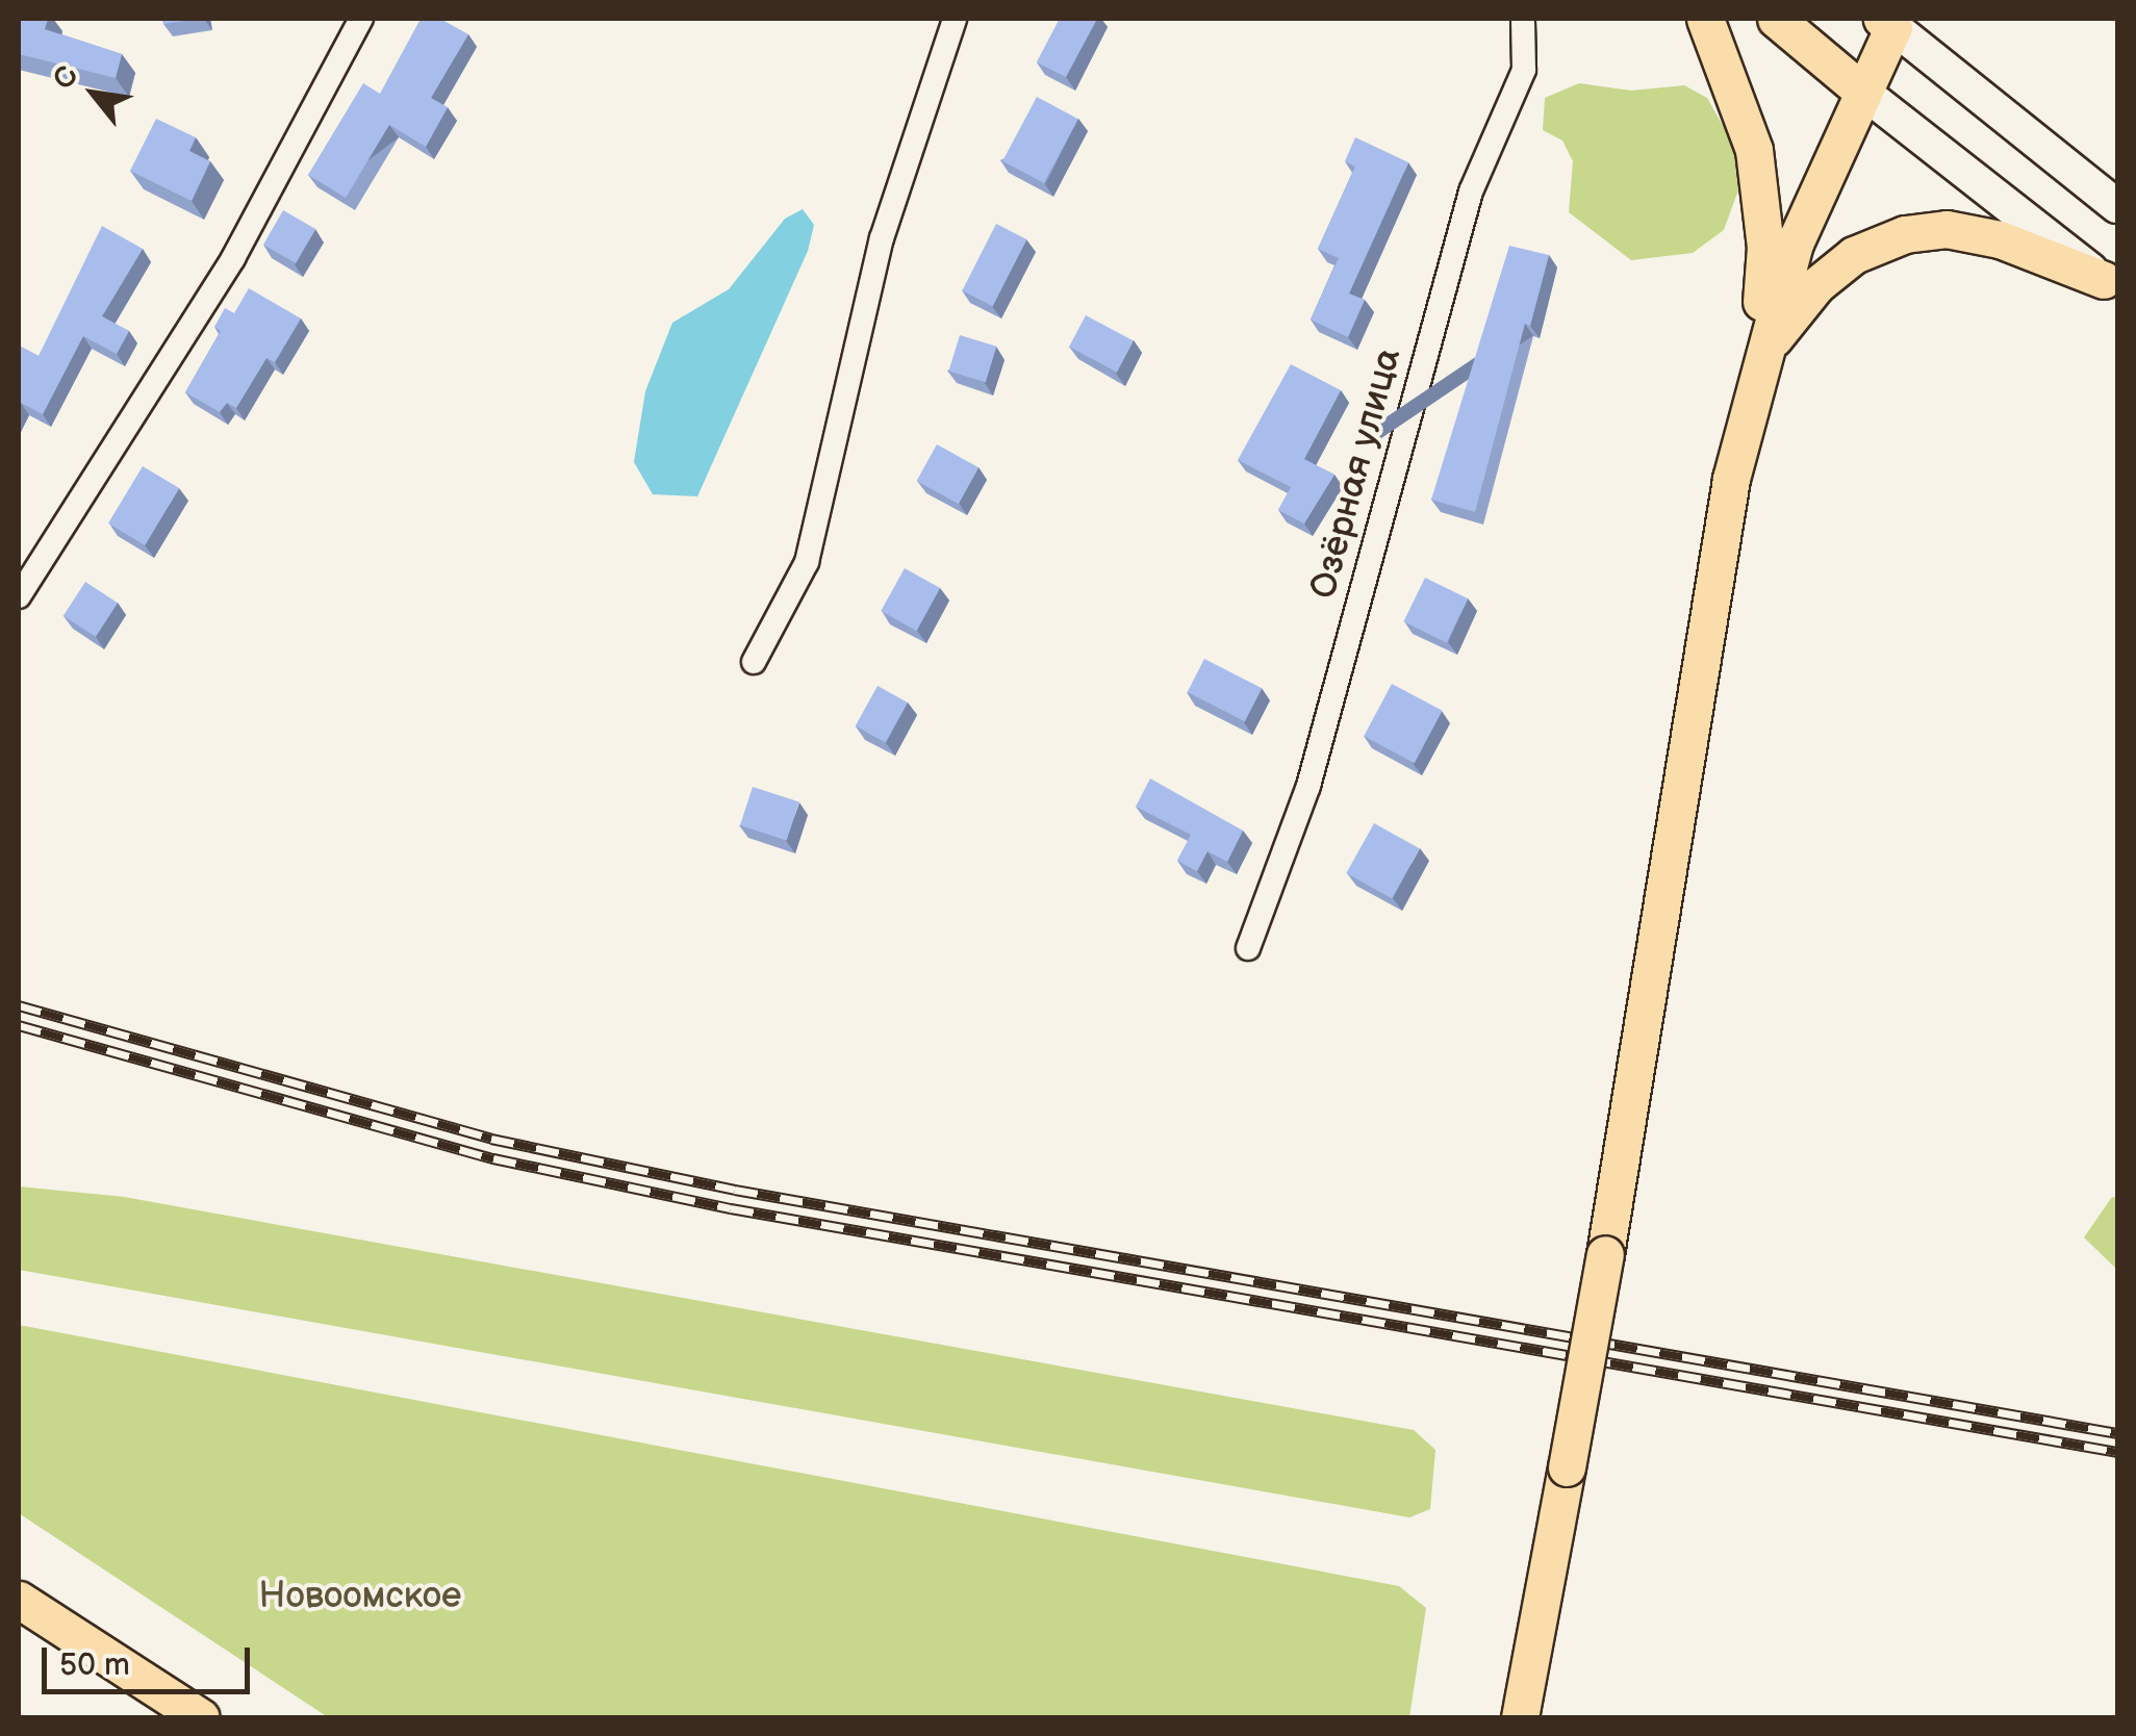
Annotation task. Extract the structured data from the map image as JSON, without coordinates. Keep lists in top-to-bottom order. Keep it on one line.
{"streets":{"street":["Озёрная улица"]},"parks":["Новоомское"],"scale_bar":"50 m","north":"top left"}
